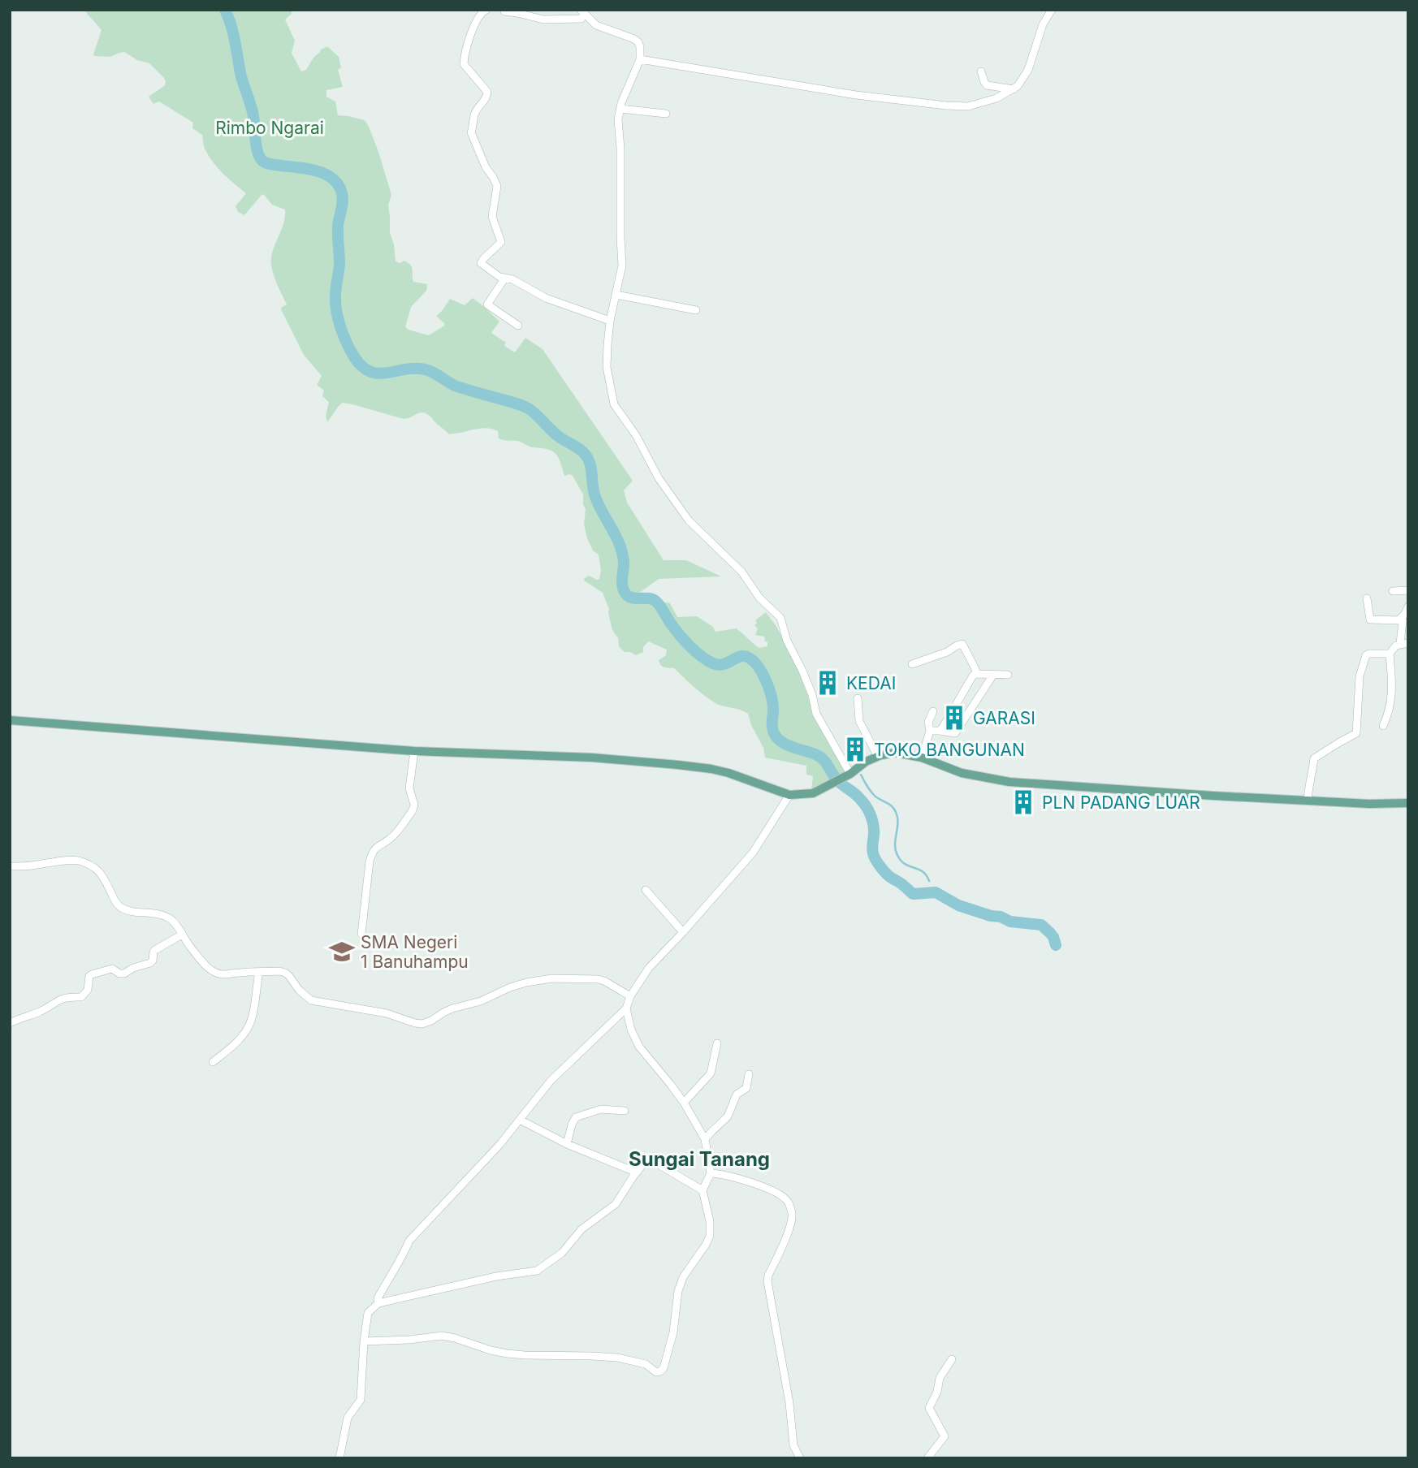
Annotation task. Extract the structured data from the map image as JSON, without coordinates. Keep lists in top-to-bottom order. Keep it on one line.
{"districts":["Sungai Tanang"],"parks":["Rimbo Ngarai"],"places":{"building":["KEDAI","GARASI","TOKO BANGUNAN","PLN PADANG LUAR"],"school or university":["SMA Negeri 1 Banuhampu"]}}
